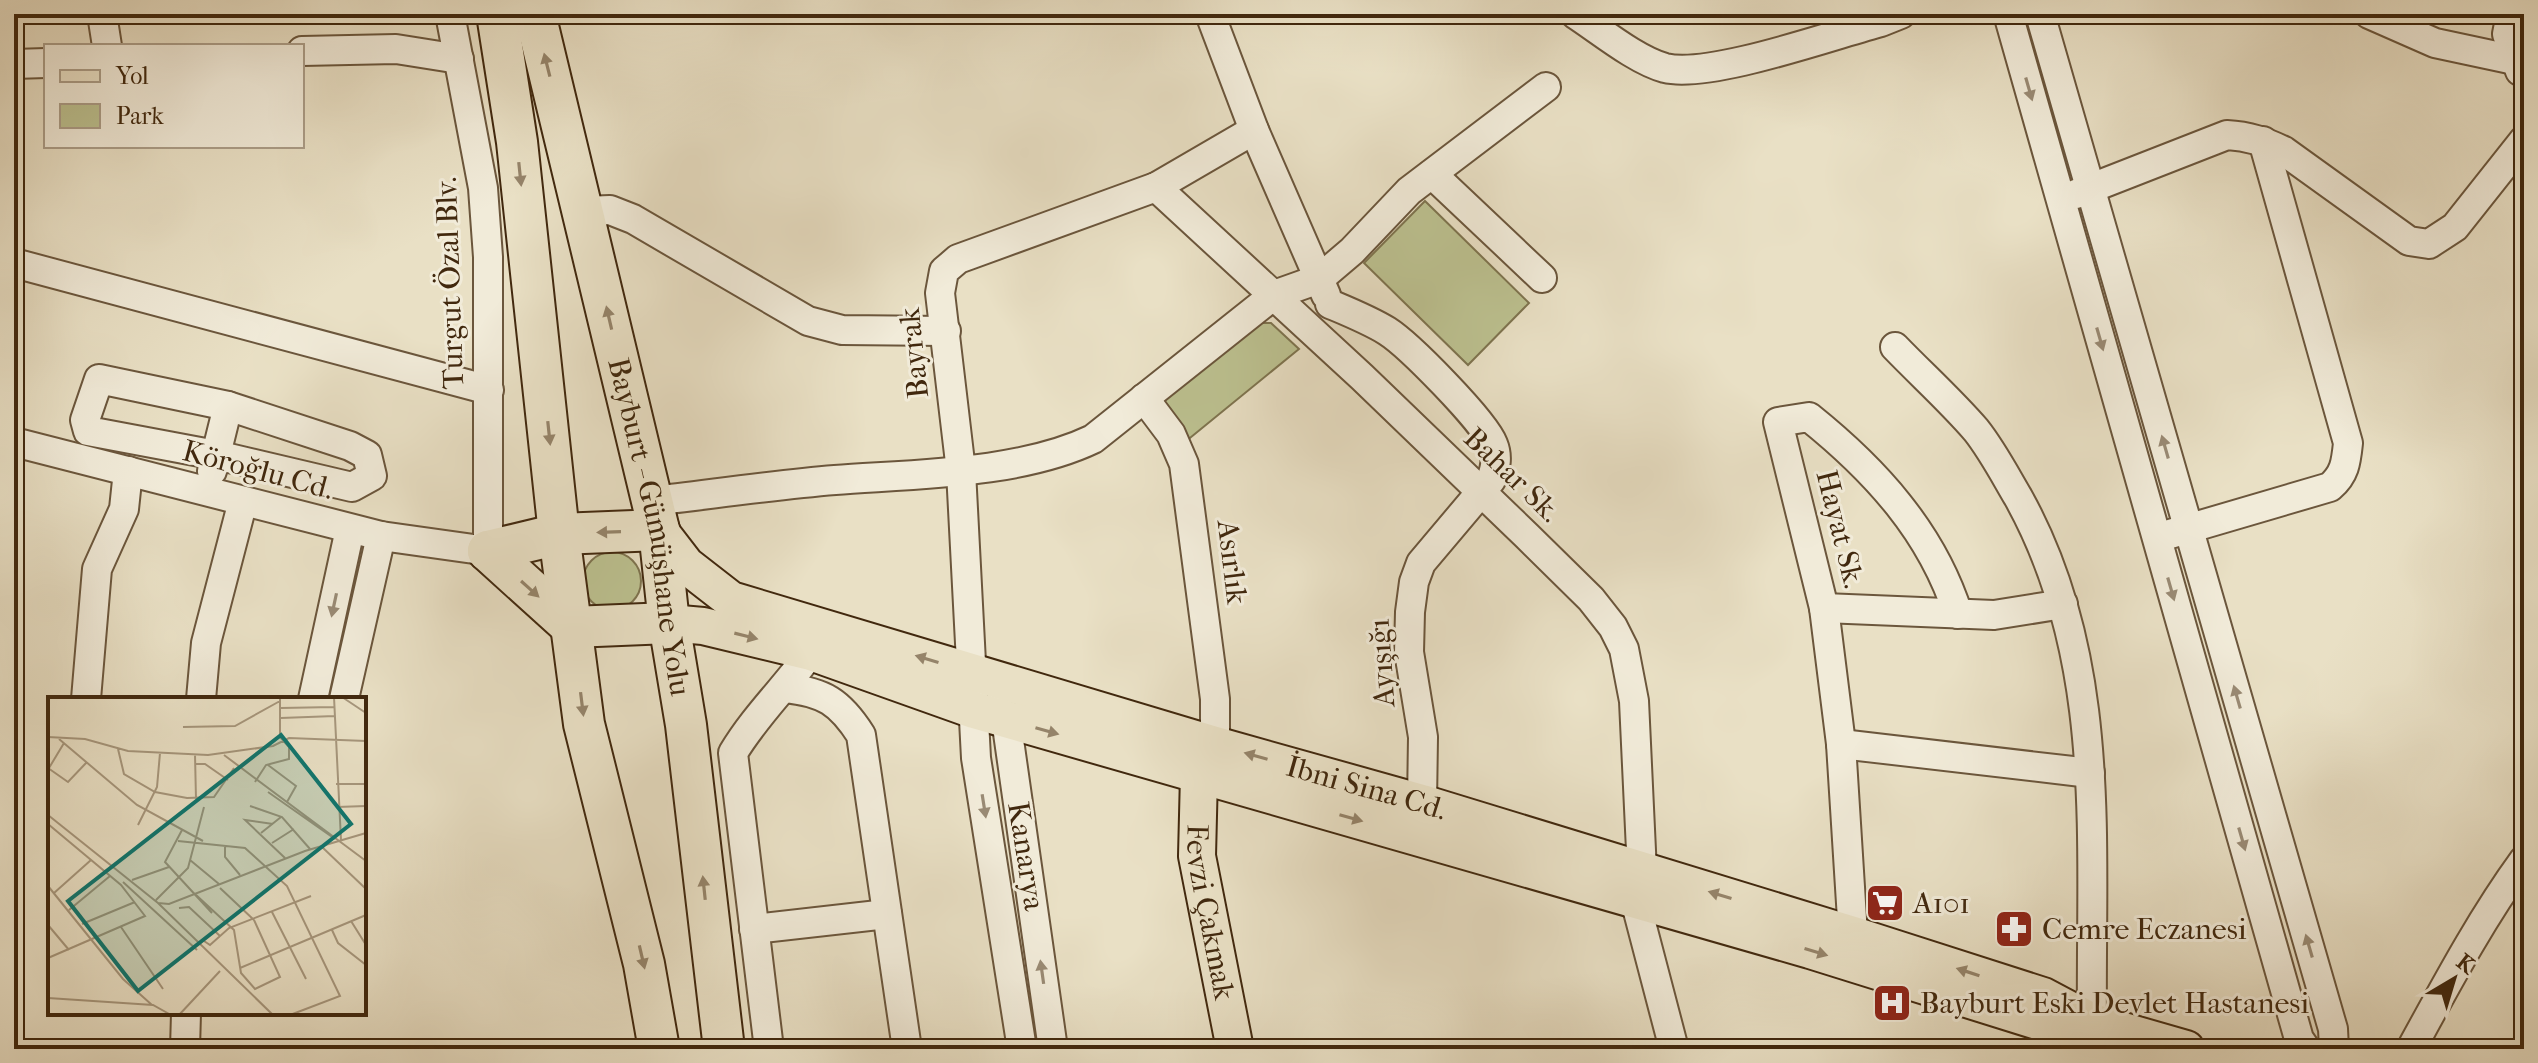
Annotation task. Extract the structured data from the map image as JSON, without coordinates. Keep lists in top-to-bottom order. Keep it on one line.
{"streets":{"highway":["Bayburt - Gümüşhane Yolu"],"main road":["İbni Sina Cd.","Fevzi Çakmak"],"street":["Turgut Özal Blv.","Bayrak","Köroğlu Cd.","Bahar Sk.","Hayat Sk.","Asırlık","Ayışığı","Kanarya"]},"crossings":[["Turgut Özal Blv.","Köroğlu Cd."],["Bayrak","Bahar Sk."],["Bayrak","İbni Sina Cd."],["Bayrak","Kanarya"],["Bahar Sk.","Ayışığı"],["Bahar Sk.","İbni Sina Cd."],["Bayburt - Gümüşhane Yolu","İbni Sina Cd."],["Hayat Sk.","İbni Sina Cd."],["Asırlık","İbni Sina Cd."],["Asırlık","Fevzi Çakmak"],["Ayışığı","İbni Sina Cd."],["İbni Sina Cd.","Kanarya"],["İbni Sina Cd.","Fevzi Çakmak"]],"places":{"supermarket":["A101"],"pharmacy":["Cemre Eczanesi"],"hospital":["Bayburt Eski Devlet Hastanesi"]},"legend":["Yol","Park"],"north":"top right"}
